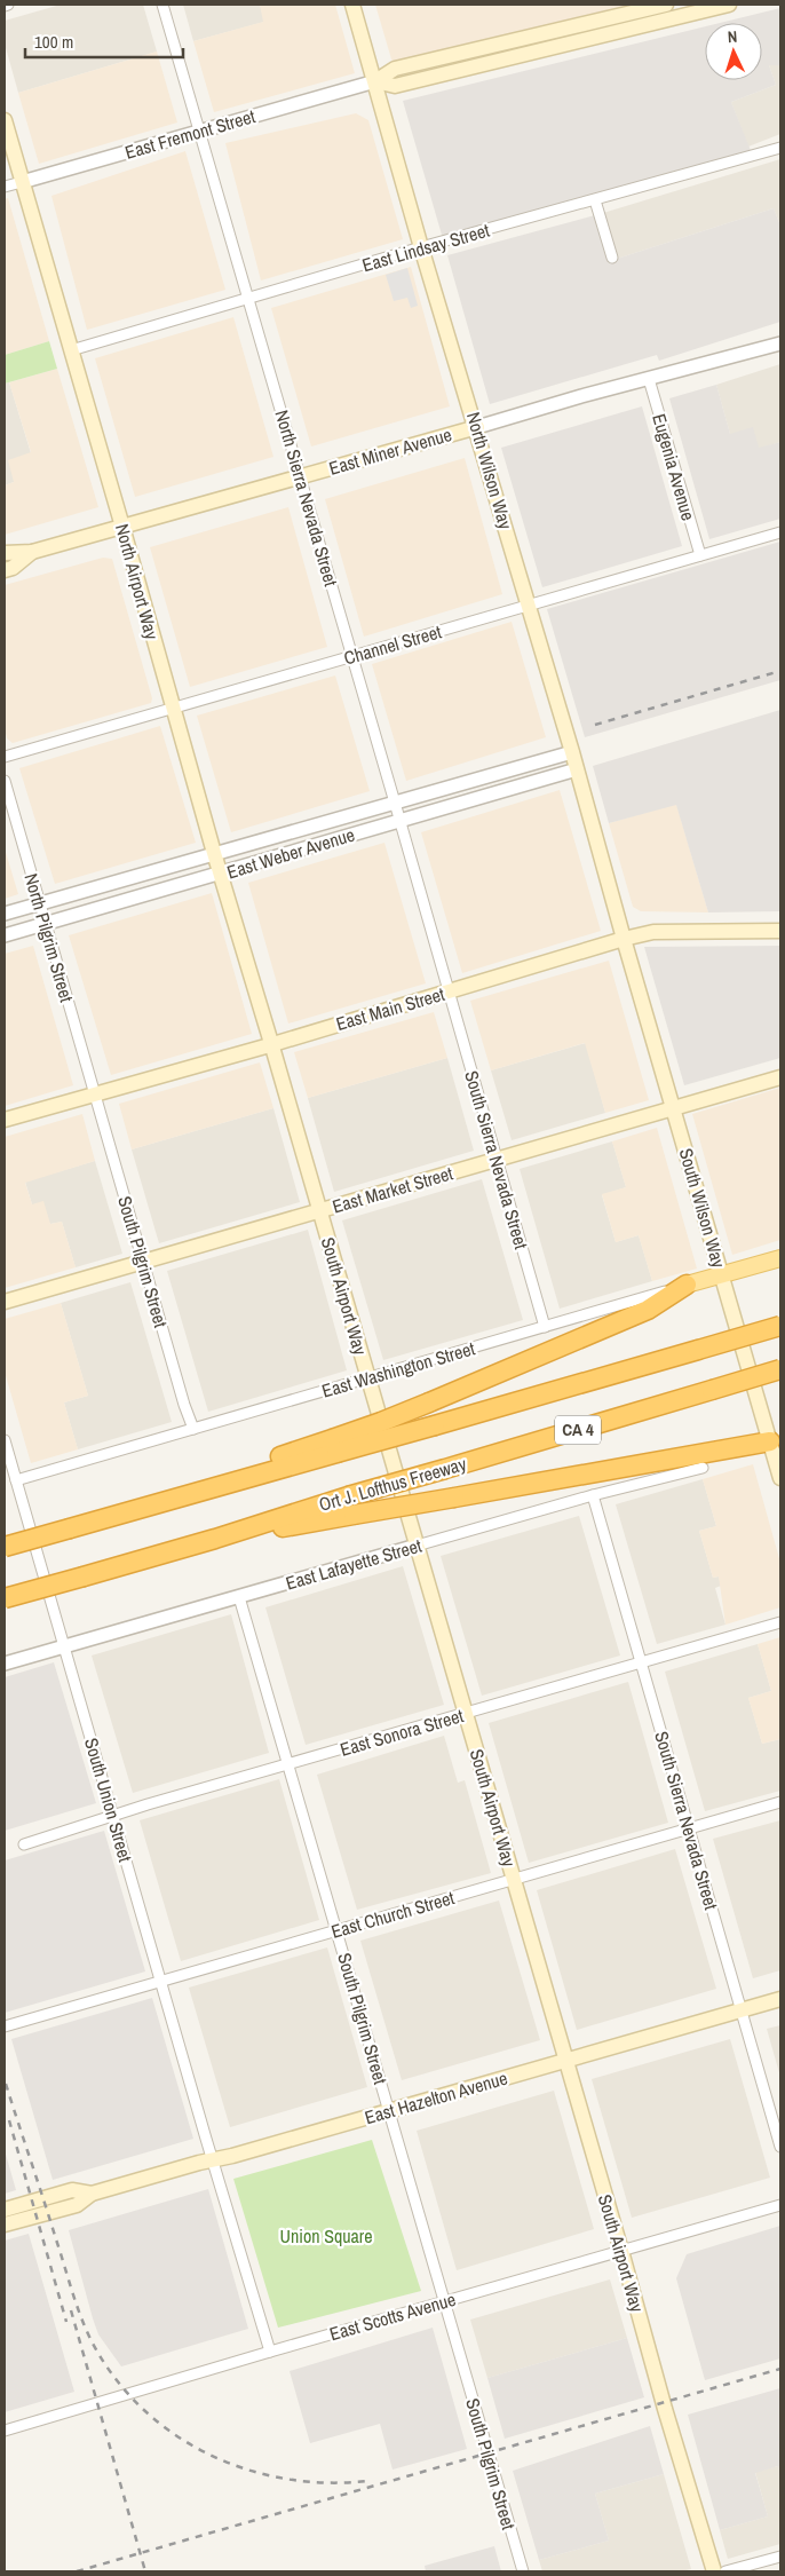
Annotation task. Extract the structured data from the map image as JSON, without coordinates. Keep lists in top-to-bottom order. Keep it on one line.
{"streets":{"highway":["CA 4","Ort J. Lofthus Freeway"],"main road":["East Fremont Street","East Miner Avenue","North Wilson Way","North Airport Way","East Main Street","East Market Street","South Wilson Way","South Airport Way","East Washington Street","East Hazelton Avenue"],"street":["East Lindsay Street","Eugenia Avenue","North Sierra Nevada Street","Channel Street","East Weber Avenue","North Pilgrim Street","South Sierra Nevada Street","South Pilgrim Street","East Lafayette Street","East Sonora Street","South Union Street","East Church Street","East Scotts Avenue"]},"crossings":[["East Fremont Street","North Wilson Way"],["East Fremont Street","North Sierra Nevada Street"],["East Fremont Street","North Airport Way"],["East Lindsay Street","North Wilson Way"],["East Lindsay Street","North Sierra Nevada Street"],["East Lindsay Street","North Airport Way"],["East Miner Avenue","Eugenia Avenue"],["East Miner Avenue","North Wilson Way"],["East Miner Avenue","North Sierra Nevada Street"],["East Miner Avenue","North Airport Way"],["Eugenia Avenue","Channel Street"],["North Wilson Way","Channel Street"],["North Wilson Way","East Weber Avenue"],["North Wilson Way","East Main Street"],["North Wilson Way","South Wilson Way"],["North Sierra Nevada Street","Channel Street"],["North Sierra Nevada Street","East Weber Avenue"],["North Sierra Nevada Street","East Main Street"],["North Sierra Nevada Street","South Sierra Nevada Street"],["North Airport Way","Channel Street"],["North Airport Way","East Weber Avenue"],["North Airport Way","East Main Street"],["North Airport Way","South Airport Way"],["East Weber Avenue","North Pilgrim Street"],["North Pilgrim Street","East Main Street"],["North Pilgrim Street","South Pilgrim Street"],["East Main Street","South Sierra Nevada Street"],["East Main Street","South Wilson Way"],["East Main Street","South Pilgrim Street"],["East Main Street","South Airport Way"],["South Sierra Nevada Street","East Market Street"],["South Sierra Nevada Street","East Washington Street"],["South Sierra Nevada Street","East Lafayette Street"],["South Sierra Nevada Street","East Sonora Street"],["South Sierra Nevada Street","East Church Street"],["South Sierra Nevada Street","East Hazelton Avenue"],["East Market Street","South Wilson Way"],["East Market Street","South Pilgrim Street"],["East Market Street","South Airport Way"],["South Wilson Way","East Washington Street"],["South Pilgrim Street","East Washington Street"],["South Pilgrim Street","East Lafayette Street"],["South Pilgrim Street","East Sonora Street"],["South Pilgrim Street","East Church Street"],["South Pilgrim Street","East Hazelton Avenue"],["South Pilgrim Street","East Scotts Avenue"],["South Airport Way","East Washington Street"],["South Airport Way","East Lafayette Street"],["South Airport Way","East Sonora Street"],["South Airport Way","East Church Street"],["South Airport Way","East Hazelton Avenue"],["South Airport Way","East Scotts Avenue"],["East Washington Street","South Union Street"],["East Lafayette Street","South Union Street"],["East Sonora Street","South Union Street"],["South Union Street","East Church Street"],["South Union Street","East Hazelton Avenue"],["South Union Street","East Scotts Avenue"]],"parks":["Union Square"],"scale_bar":"100 m","north":"top"}
